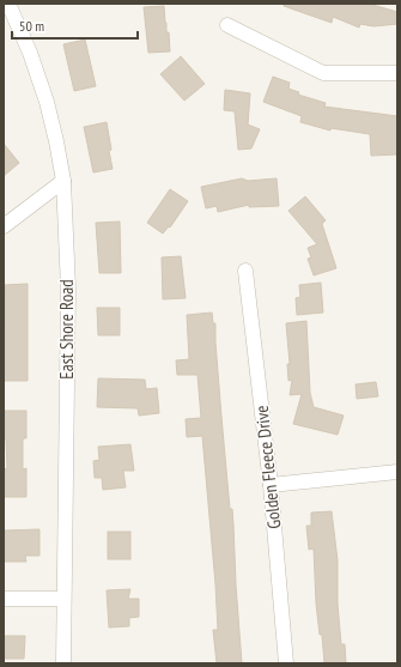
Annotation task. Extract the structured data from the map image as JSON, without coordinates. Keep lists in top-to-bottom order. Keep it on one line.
{"streets":{"street":["East Shore Road","Golden Fleece Drive"]},"scale_bar":"50 m"}
